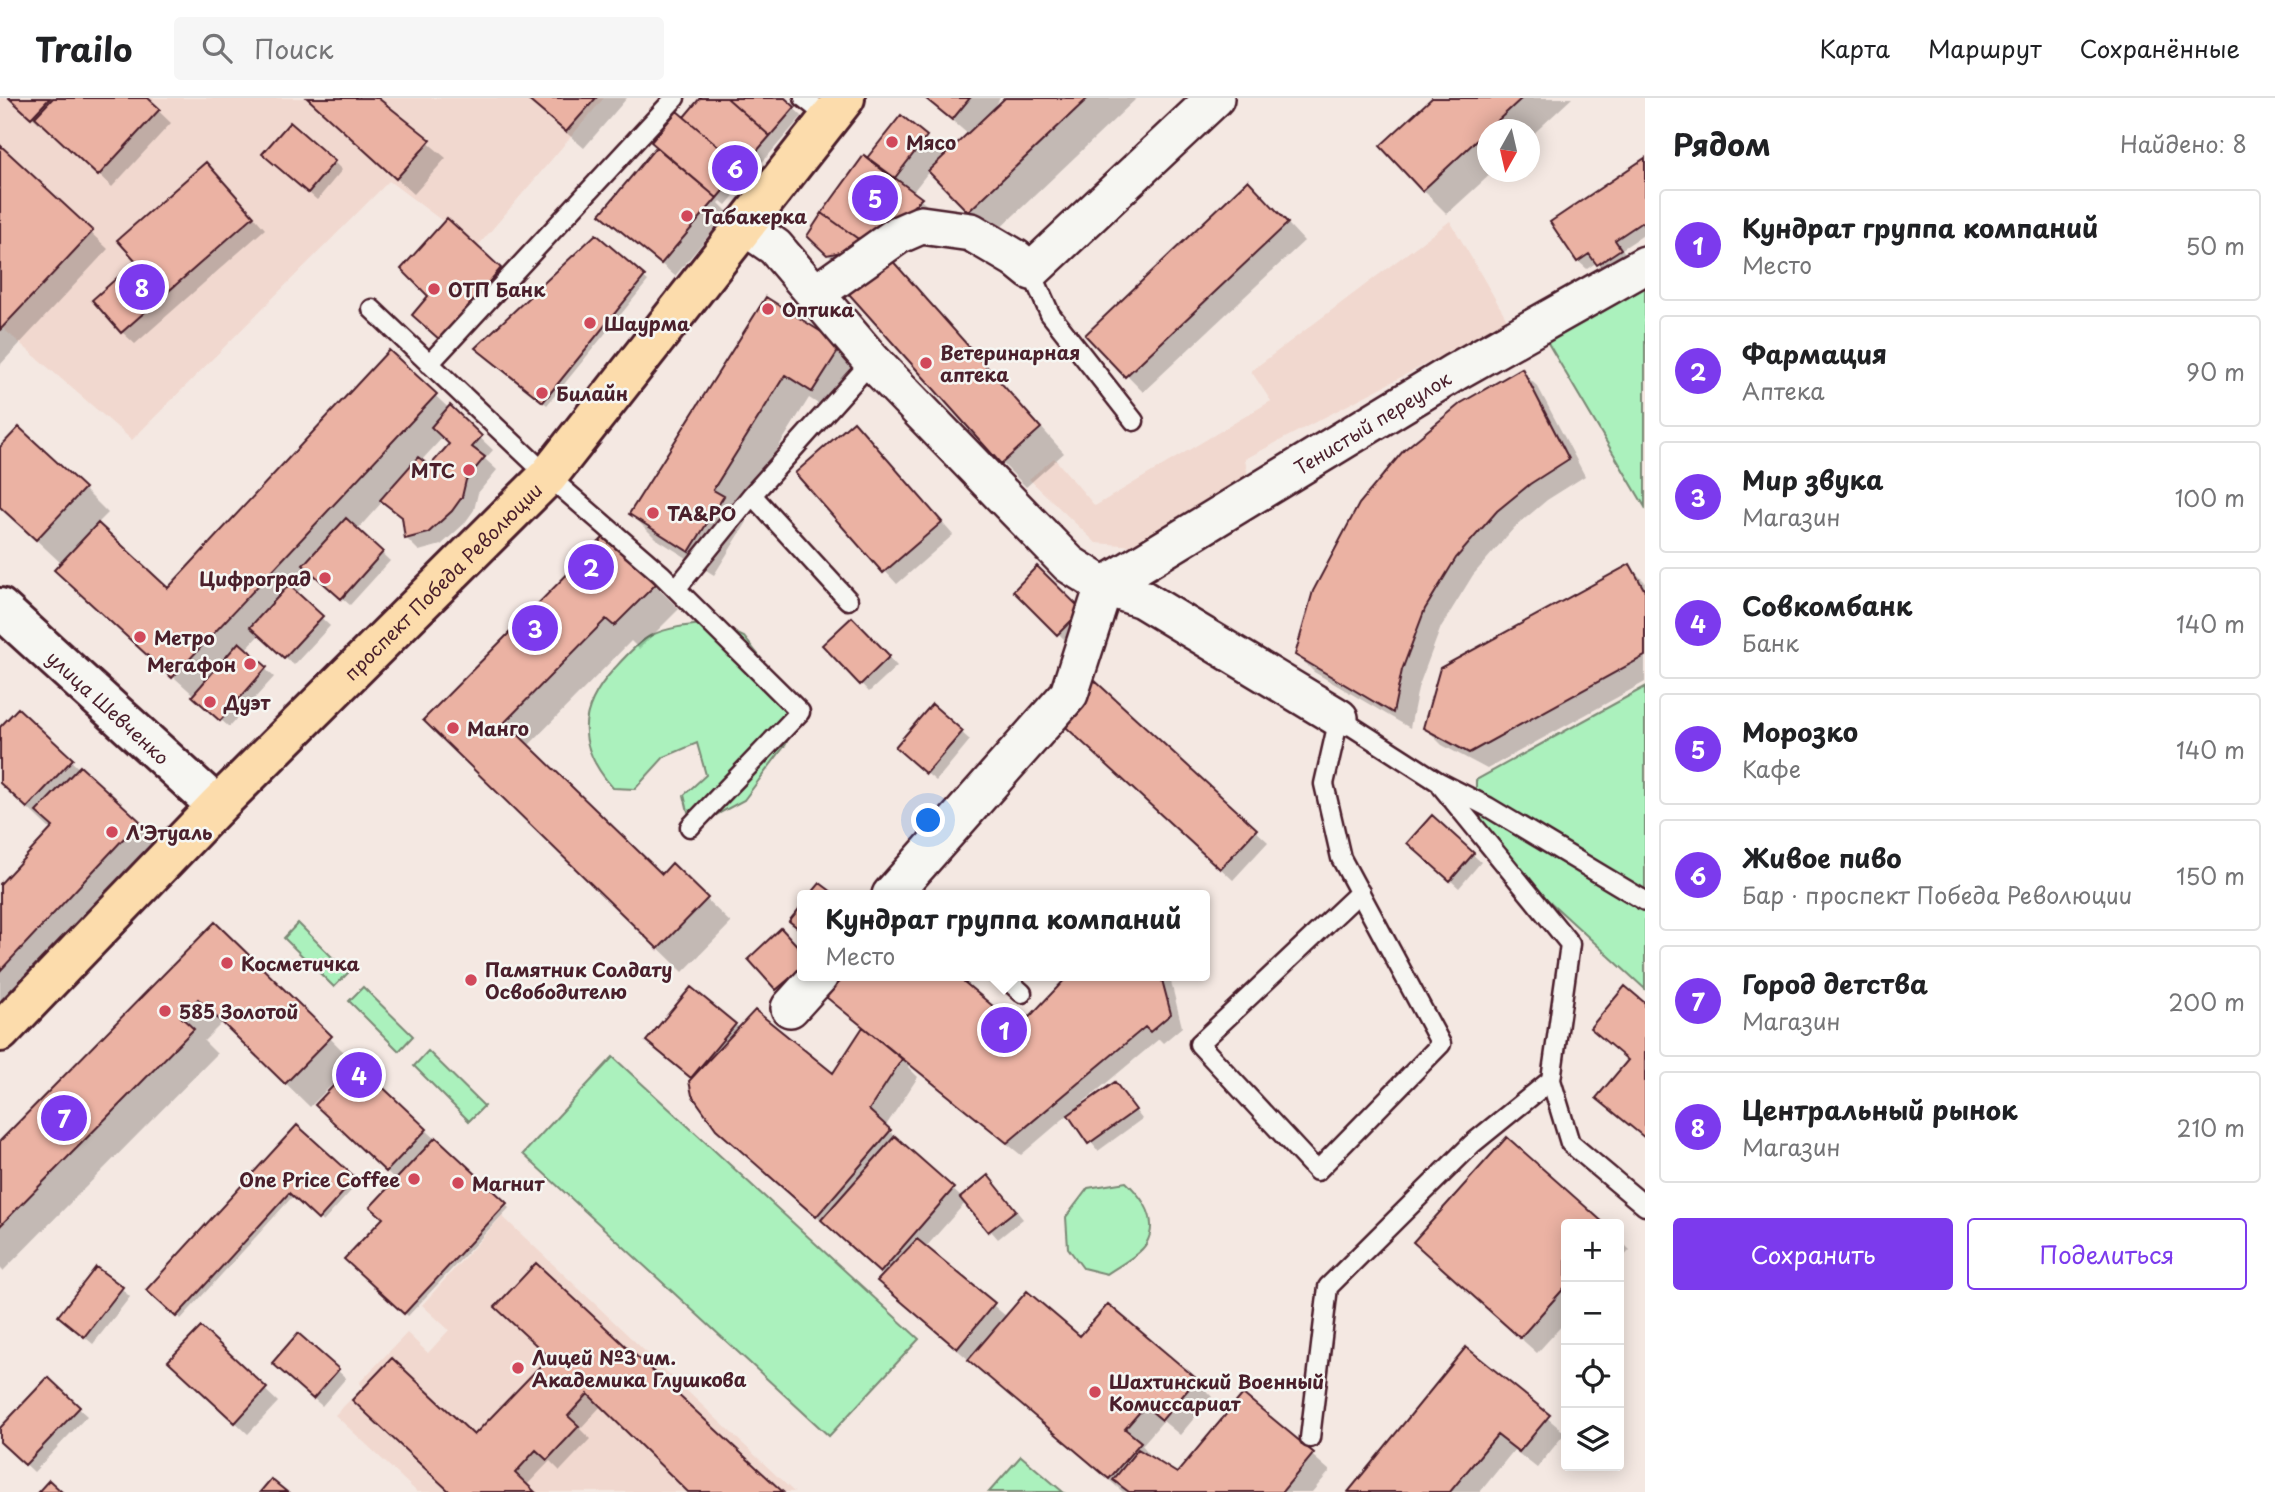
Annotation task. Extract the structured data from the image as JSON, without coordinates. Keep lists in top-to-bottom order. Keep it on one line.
{"streets":{"main road":["проспект Победа Революции","улица Шевченко"],"street":["Тенистый переулок"]},"crossings":[["проспект Победа Революции","улица Шевченко"]],"places":["Мясо","Табакерка","ОТП Банк","Оптика","Шаурма","Ветеринарная аптека","Билайн","МТС","ТА&РО","Цифроград","Метро","Мегафон","Дуэт","Манго","Л'Этуаль","Косметичка","Памятник Солдату Освободителю","585 Золотой","One Price Coffee","Магнит","Лицей №3 им. Академика Глушкова","Шахтинский Военный Комиссариат"],"north":"bottom","page":{"header":"Trailo","search":"Поиск","nav":["Карта","Маршрут","Сохранённые"],"heading":["Рядом","Найдено: 8"],"pins":["6","5","8","2","3","1","4","7"],"list":[{"mark":"1","name":"Кундрат группа компаний","note":"Место","value":"50 m"},{"mark":"2","name":"Фармация","note":"Аптека","value":"90 m"},{"mark":"3","name":"Мир звука","note":"Магазин","value":"100 m"},{"mark":"4","name":"Совкомбанк","note":"Банк","value":"140 m"},{"mark":"5","name":"Морозко","note":"Кафе","value":"140 m"},{"mark":"6","name":"Живое пиво","note":"Бар · проспект Победа Революции","value":"150 m"},{"mark":"7","name":"Город детства","note":"Магазин","value":"200 m"},{"mark":"8","name":"Центральный рынок","note":"Магазин","value":"210 m"}],"popup":["Кундрат группа компаний","Место"],"buttons":["Сохранить","Поделиться"],"map_buttons":["+","−"]}}
